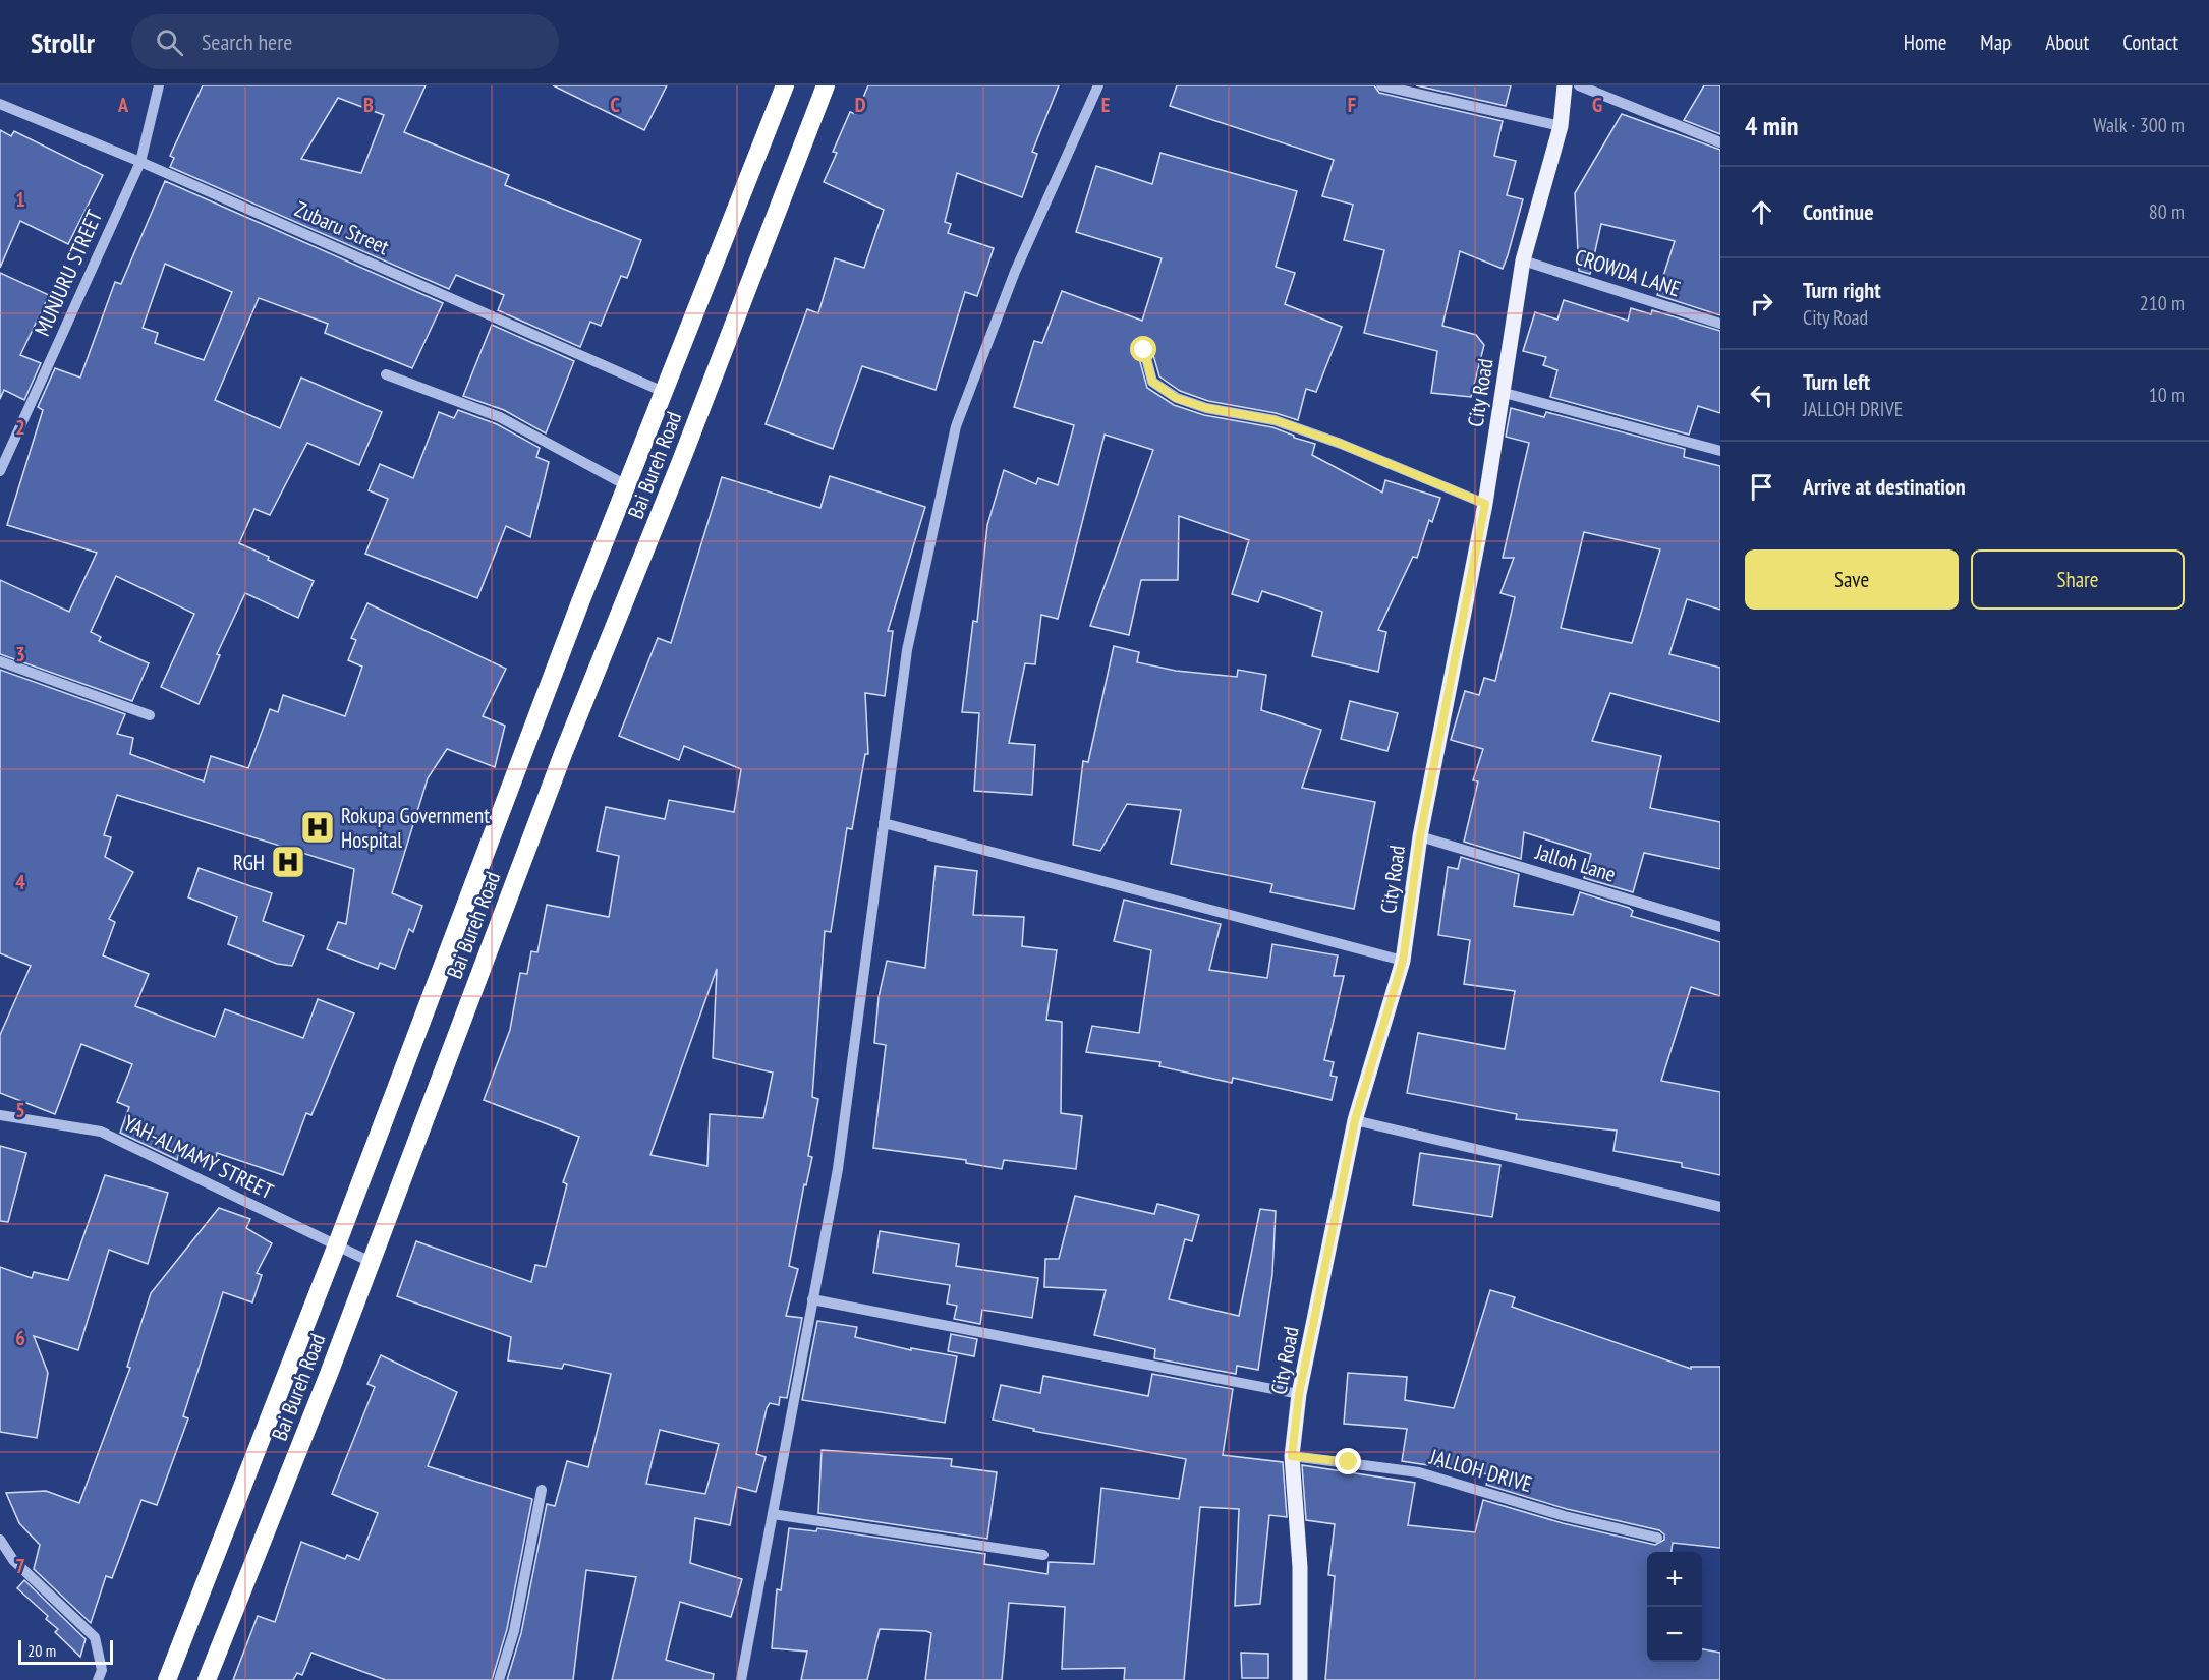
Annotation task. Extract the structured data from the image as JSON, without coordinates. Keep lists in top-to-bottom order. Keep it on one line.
{"streets":{"highway":["Bai Bureh Road"],"main road":["City Road"],"street":["Zubaru Street","MUNJURU STREET","CROWDA LANE","Jalloh Lane","YAH-ALMAMY STREET","JALLOH DRIVE"]},"crossings":[["Zubaru Street","MUNJURU STREET"],["Zubaru Street","Bai Bureh Road"],["CROWDA LANE","City Road"],["City Road","Jalloh Lane"],["City Road","JALLOH DRIVE"],["Bai Bureh Road","YAH-ALMAMY STREET"]],"places":{"hospital":["Rokupa Government Hospital","RGH"]},"scale_bar":"20 m","page":{"header":"Strollr","search":"Search here","nav":["Home","Map","About","Contact"],"heading":["4 min","Walk · 300 m"],"list":[["Continue","80 m"],["Turn right","City Road","210 m"],["Turn left","JALLOH DRIVE","10 m"],"Arrive at destination"],"buttons":["Save","Share"],"map_buttons":["+","−"],"scale":"20 m"},"grid":{"columns":["A","B","C","D","E","F","G"],"rows":["1","2","3","4","5","6","7"]}}
